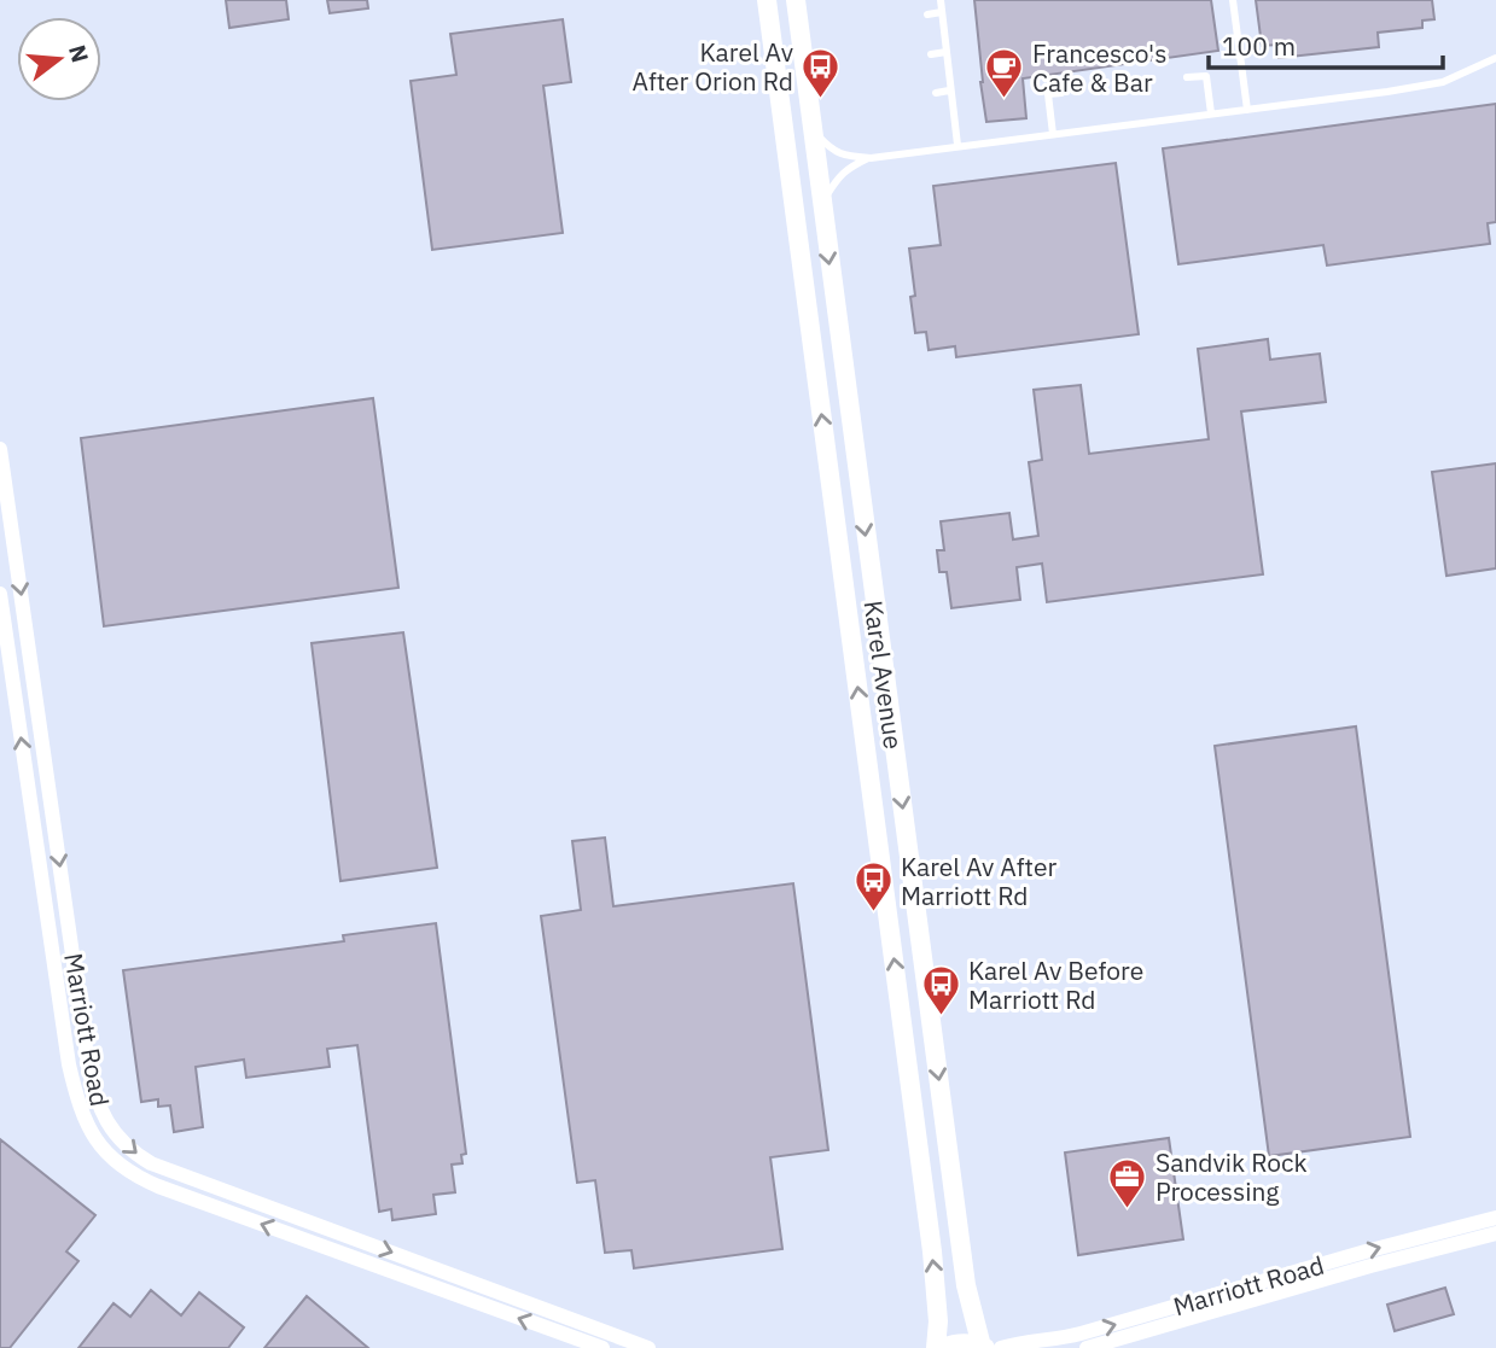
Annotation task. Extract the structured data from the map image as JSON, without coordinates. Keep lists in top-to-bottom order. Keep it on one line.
{"streets":{"main road":["Karel Avenue"],"street":["Marriott Road"]},"crossings":[["Karel Avenue","Marriott Road"]],"places":{"bus stop":["Karel Av After Orion Rd","Karel Av After Marriott Rd","Karel Av Before Marriott Rd"],"cafe":["Francesco's Cafe & Bar"],"office":["Sandvik Rock Processing"]},"scale_bar":"100 m","north":"right"}
